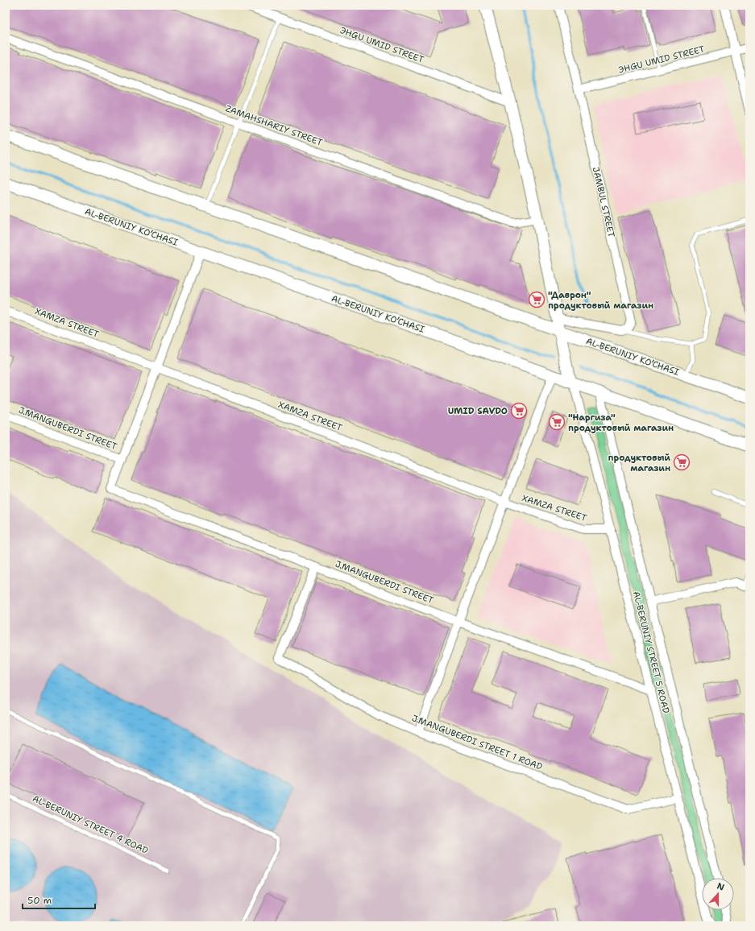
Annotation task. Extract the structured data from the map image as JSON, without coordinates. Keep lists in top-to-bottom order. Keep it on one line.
{"streets":{"main road":["AL-BERUNIY KO’CHASI"],"street":["ЭHGU UMID STREET","ZAMAHSHARIY STREET","JAMBUL STREET","XAMZA STREET","J.MANGUBERDI STREET","AL-BERUNIY STREET 5 ROAD","J.MANGUBERDI STREET 1 ROAD"],"lane":["AL-BERUNIY STREET 4 ROAD"]},"crossings":[["ЭHGU UMID STREET","JAMBUL STREET"],["AL-BERUNIY KO’CHASI","AL-BERUNIY STREET 5 ROAD"],["XAMZA STREET","AL-BERUNIY STREET 5 ROAD"],["J.MANGUBERDI STREET","AL-BERUNIY STREET 5 ROAD"],["J.MANGUBERDI STREET","J.MANGUBERDI STREET 1 ROAD"],["AL-BERUNIY STREET 5 ROAD","J.MANGUBERDI STREET 1 ROAD"]],"places":{"supermarket":["\"Даврон\" продуктовый магазин","UMID SAVDO","\"Наргиза\" продуктовый магазин","продуктовый магазин"]},"scale_bar":"50 m","north":"top"}
